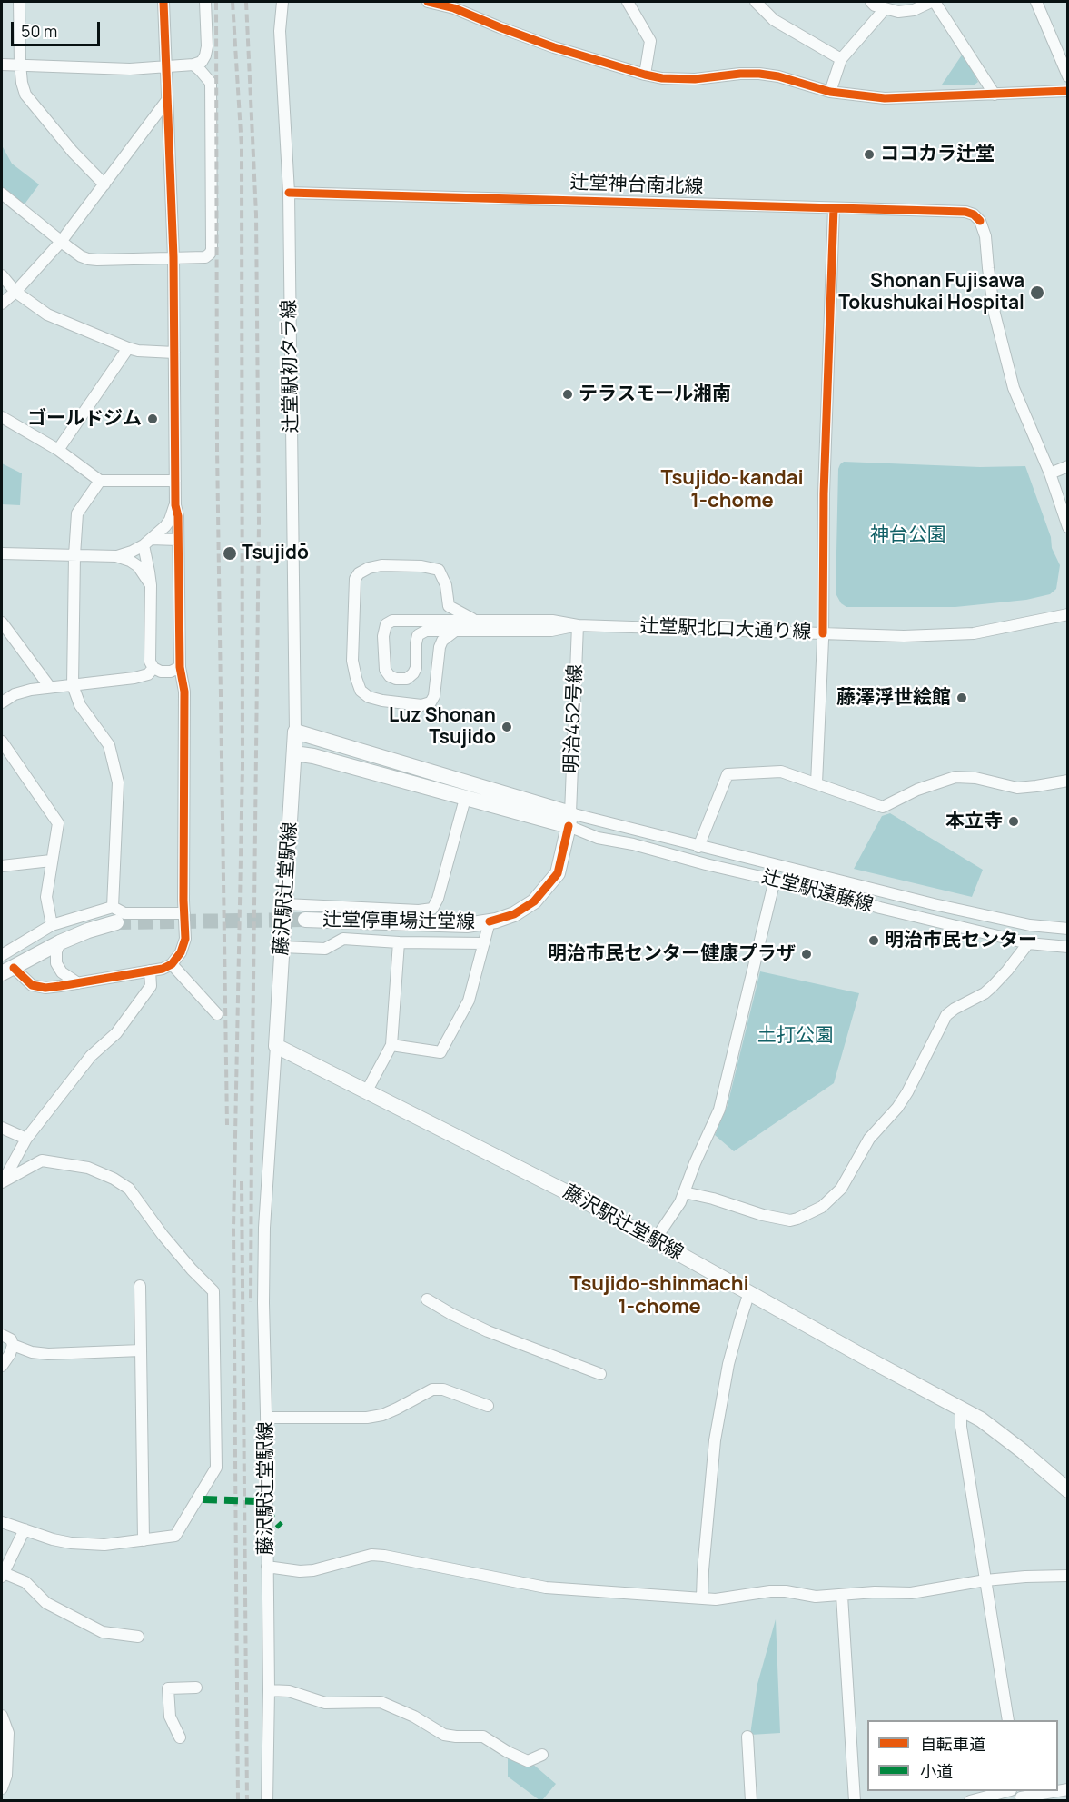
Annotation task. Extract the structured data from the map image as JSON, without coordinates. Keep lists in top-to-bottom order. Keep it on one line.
{"streets":{"main road":["藤沢駅辻堂駅線","辻堂停車場辻堂線"],"street":["辻堂神台南北線","辻堂駅初タラ線","辻堂駅北口大通り線","明治452号線","辻堂駅遠藤線"]},"crossings":[["辻堂神台南北線","辻堂駅初タラ線"],["辻堂駅初タラ線","藤沢駅辻堂駅線"],["辻堂駅北口大通り線","明治452号線"],["明治452号線","辻堂駅遠藤線"],["明治452号線","辻堂停車場辻堂線"],["辻堂駅遠藤線","辻堂停車場辻堂線"]],"districts":["Tsujido-kandai 1-chome","Tsujido-shinmachi 1-chome"],"parks":["神台公園","土打公園"],"places":["ココカラ辻堂","Shonan Fujisawa Tokushukai Hospital","テラスモール湘南","ゴールドジム","Tsujidō","藤澤浮世絵館","Luz Shonan Tsujido","本立寺","明治市民センター","明治市民センター健康プラザ"],"legend":["自転車道","小道"],"scale_bar":"50 m"}
